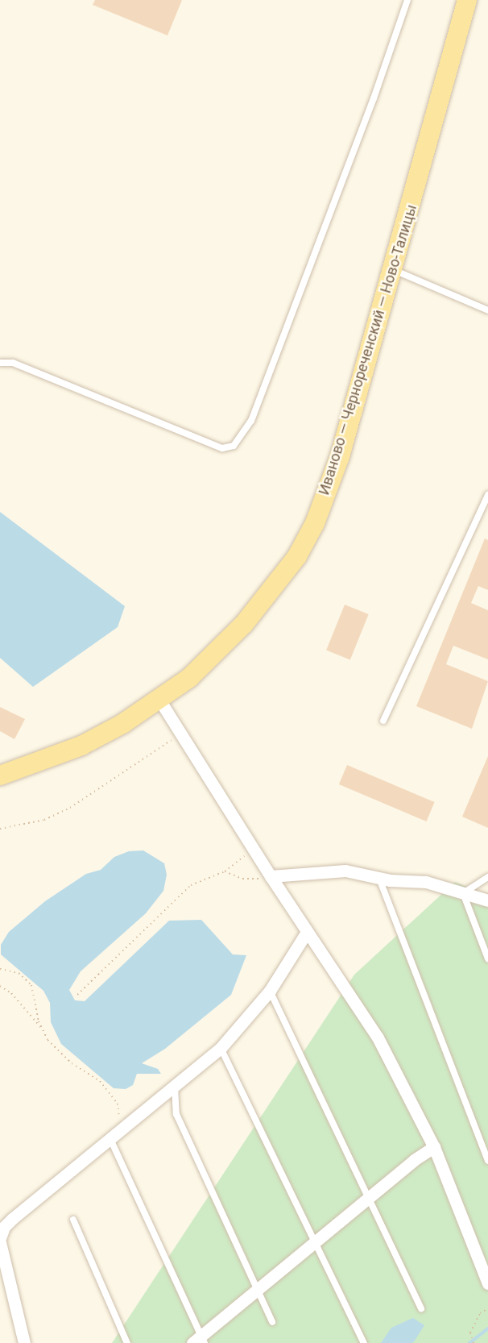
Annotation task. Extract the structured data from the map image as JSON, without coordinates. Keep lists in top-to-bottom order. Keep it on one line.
{"streets":{"main road":["Иваново — Чернореченский — Ново-Талицы"]}}
